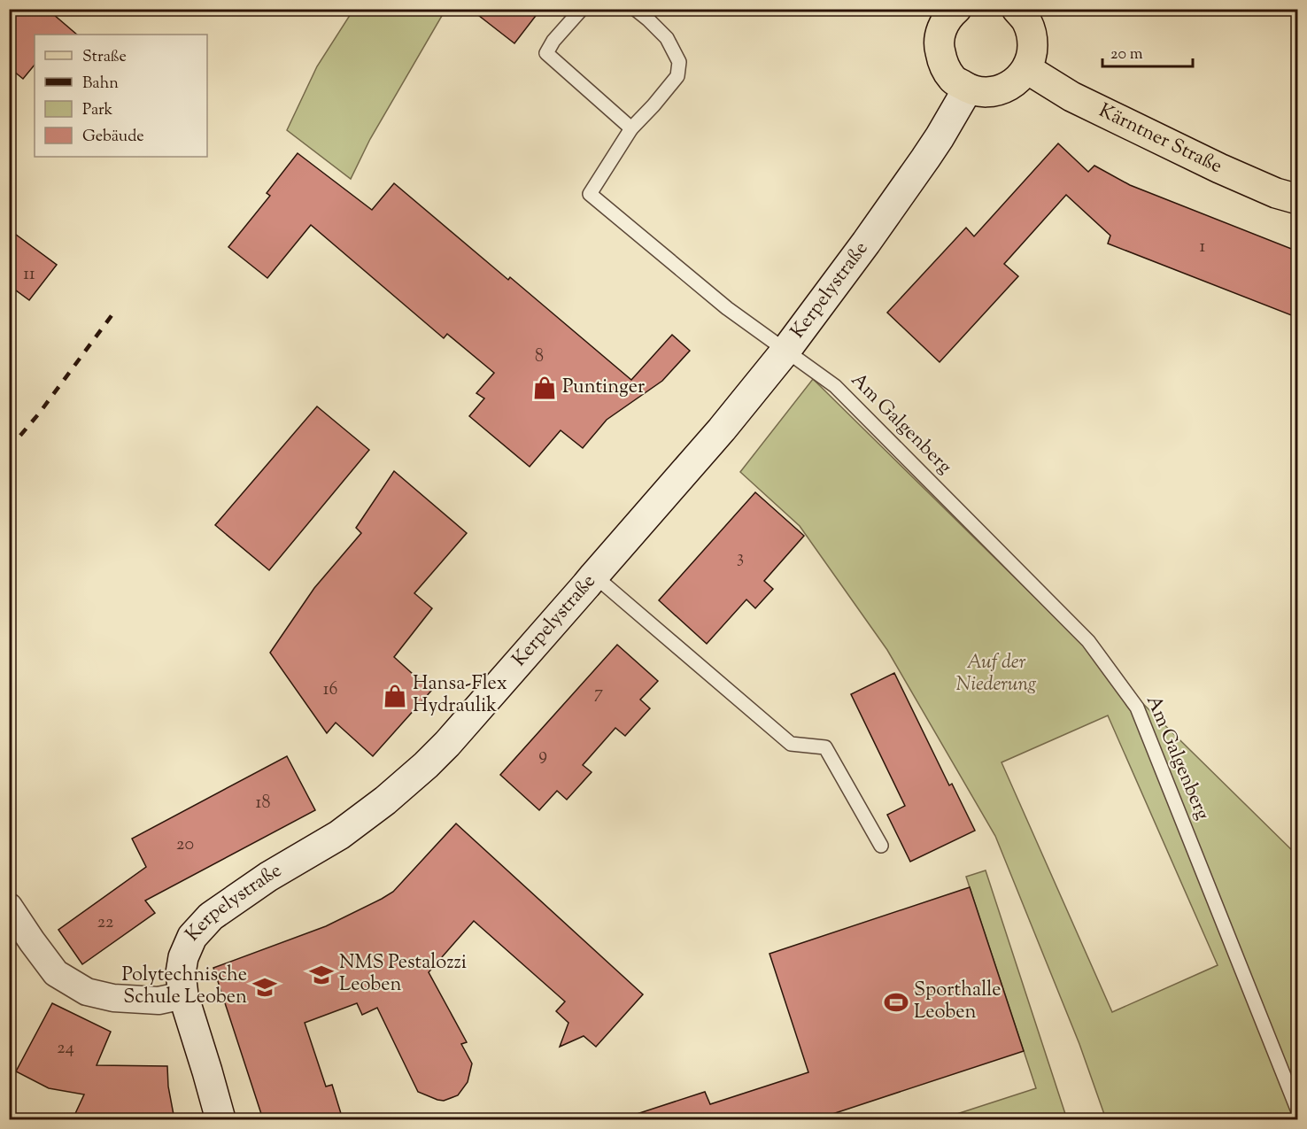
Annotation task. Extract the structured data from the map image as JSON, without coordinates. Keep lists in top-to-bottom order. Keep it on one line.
{"streets":{"main road":["Kärntner Straße","Kerpelystraße"],"lane":["Am Galgenberg"]},"crossings":[["Kerpelystraße","Am Galgenberg"]],"parks":["Auf der Niederung"],"places":{"shop":["Puntinger","Hansa-Flex Hydraulik"],"school or university":["NMS Pestalozzi Leoben","Polytechnische Schule Leoben"],"sports":["Sporthalle Leoben"]},"house_numbers":["1","11","8","3","16","7","9","18","20","22","24"],"legend":["Straße","Bahn","Park","Gebäude"],"scale_bar":"20 m"}
